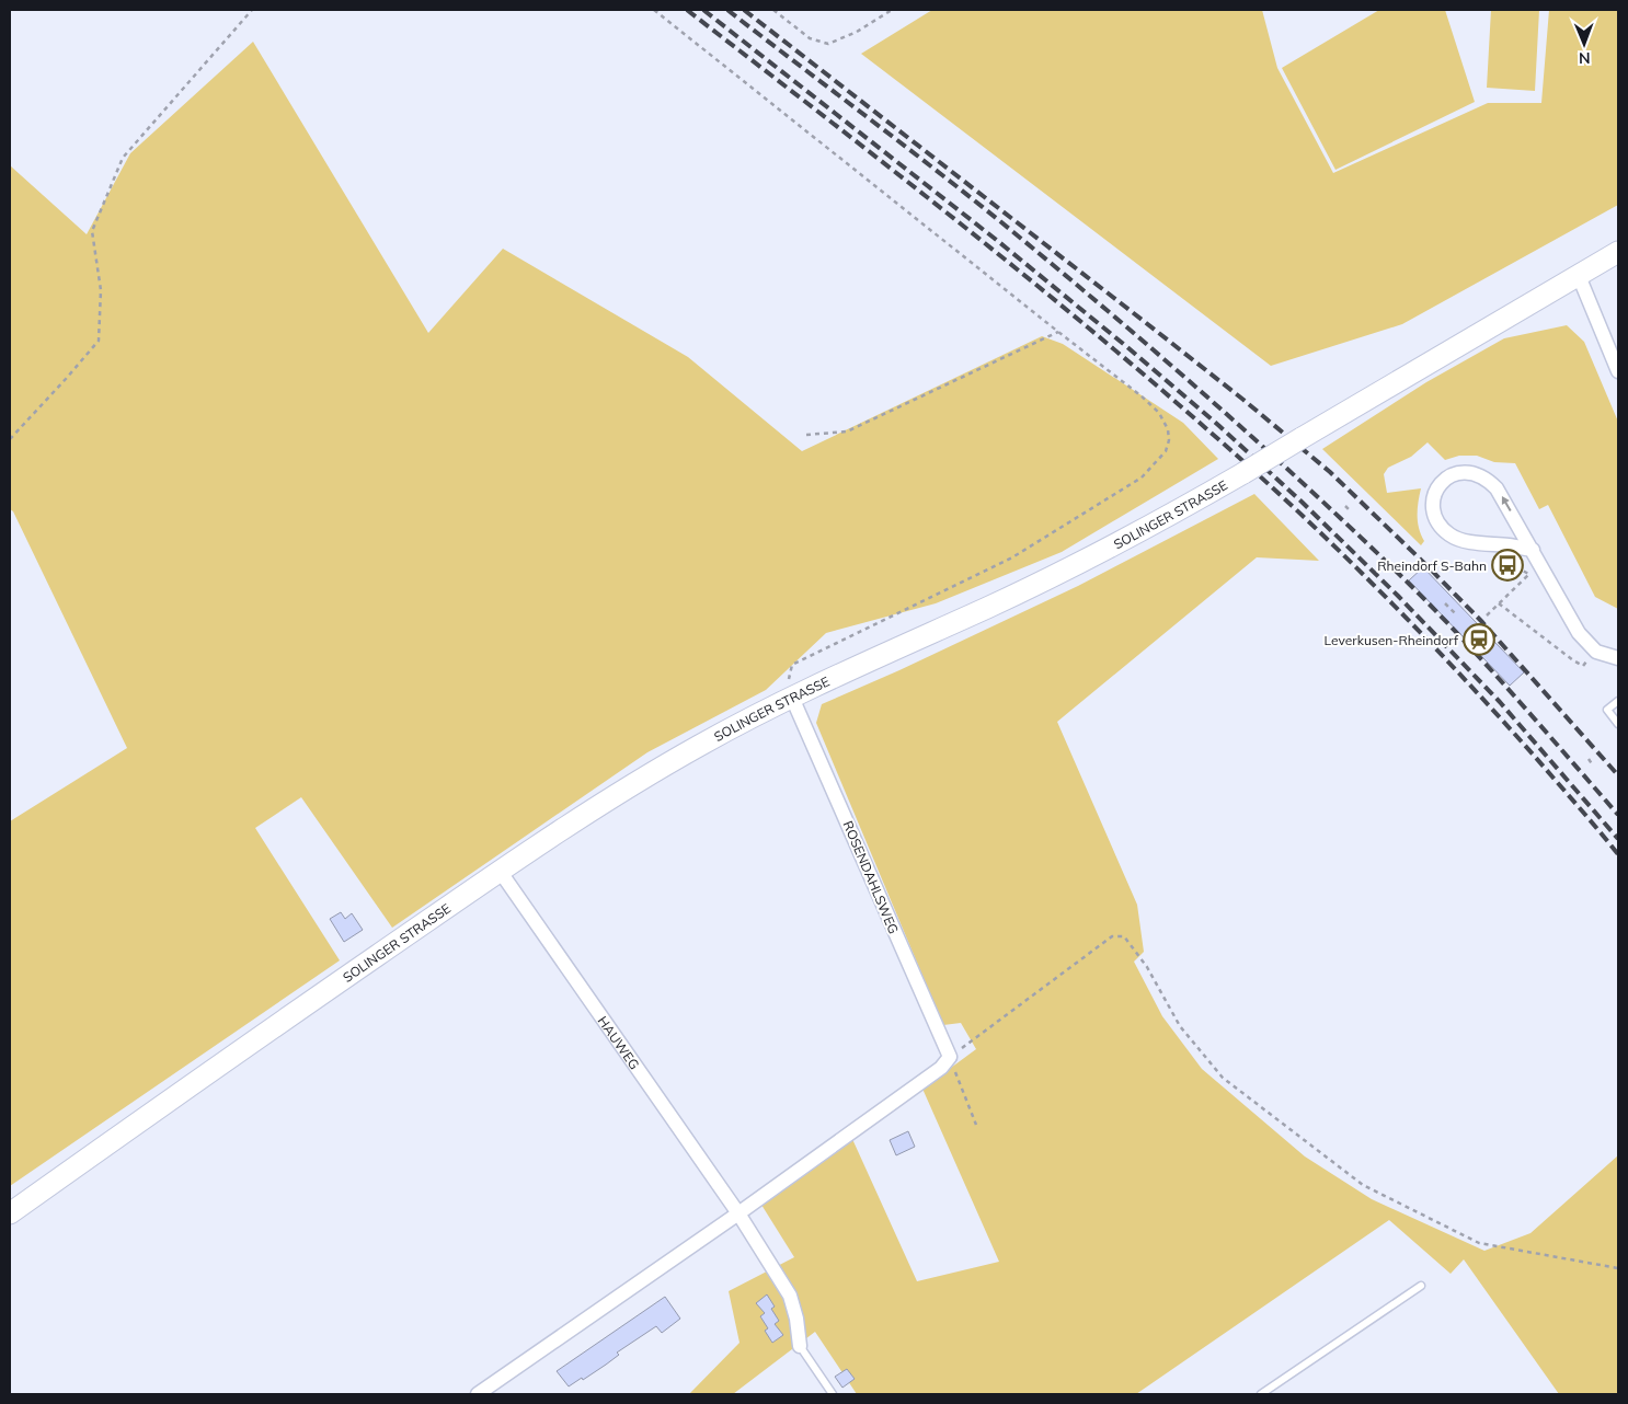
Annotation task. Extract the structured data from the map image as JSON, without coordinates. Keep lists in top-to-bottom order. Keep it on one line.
{"streets":{"main road":["SOLINGER STRASSE"],"street":["ROSENDAHLSWEG","HAUWEG"]},"crossings":[["SOLINGER STRASSE","ROSENDAHLSWEG"],["SOLINGER STRASSE","HAUWEG"]],"places":{"bus stop":["Rheindorf S-Bahn"],"station":["Leverkusen-Rheindorf"]},"north":"bottom"}
